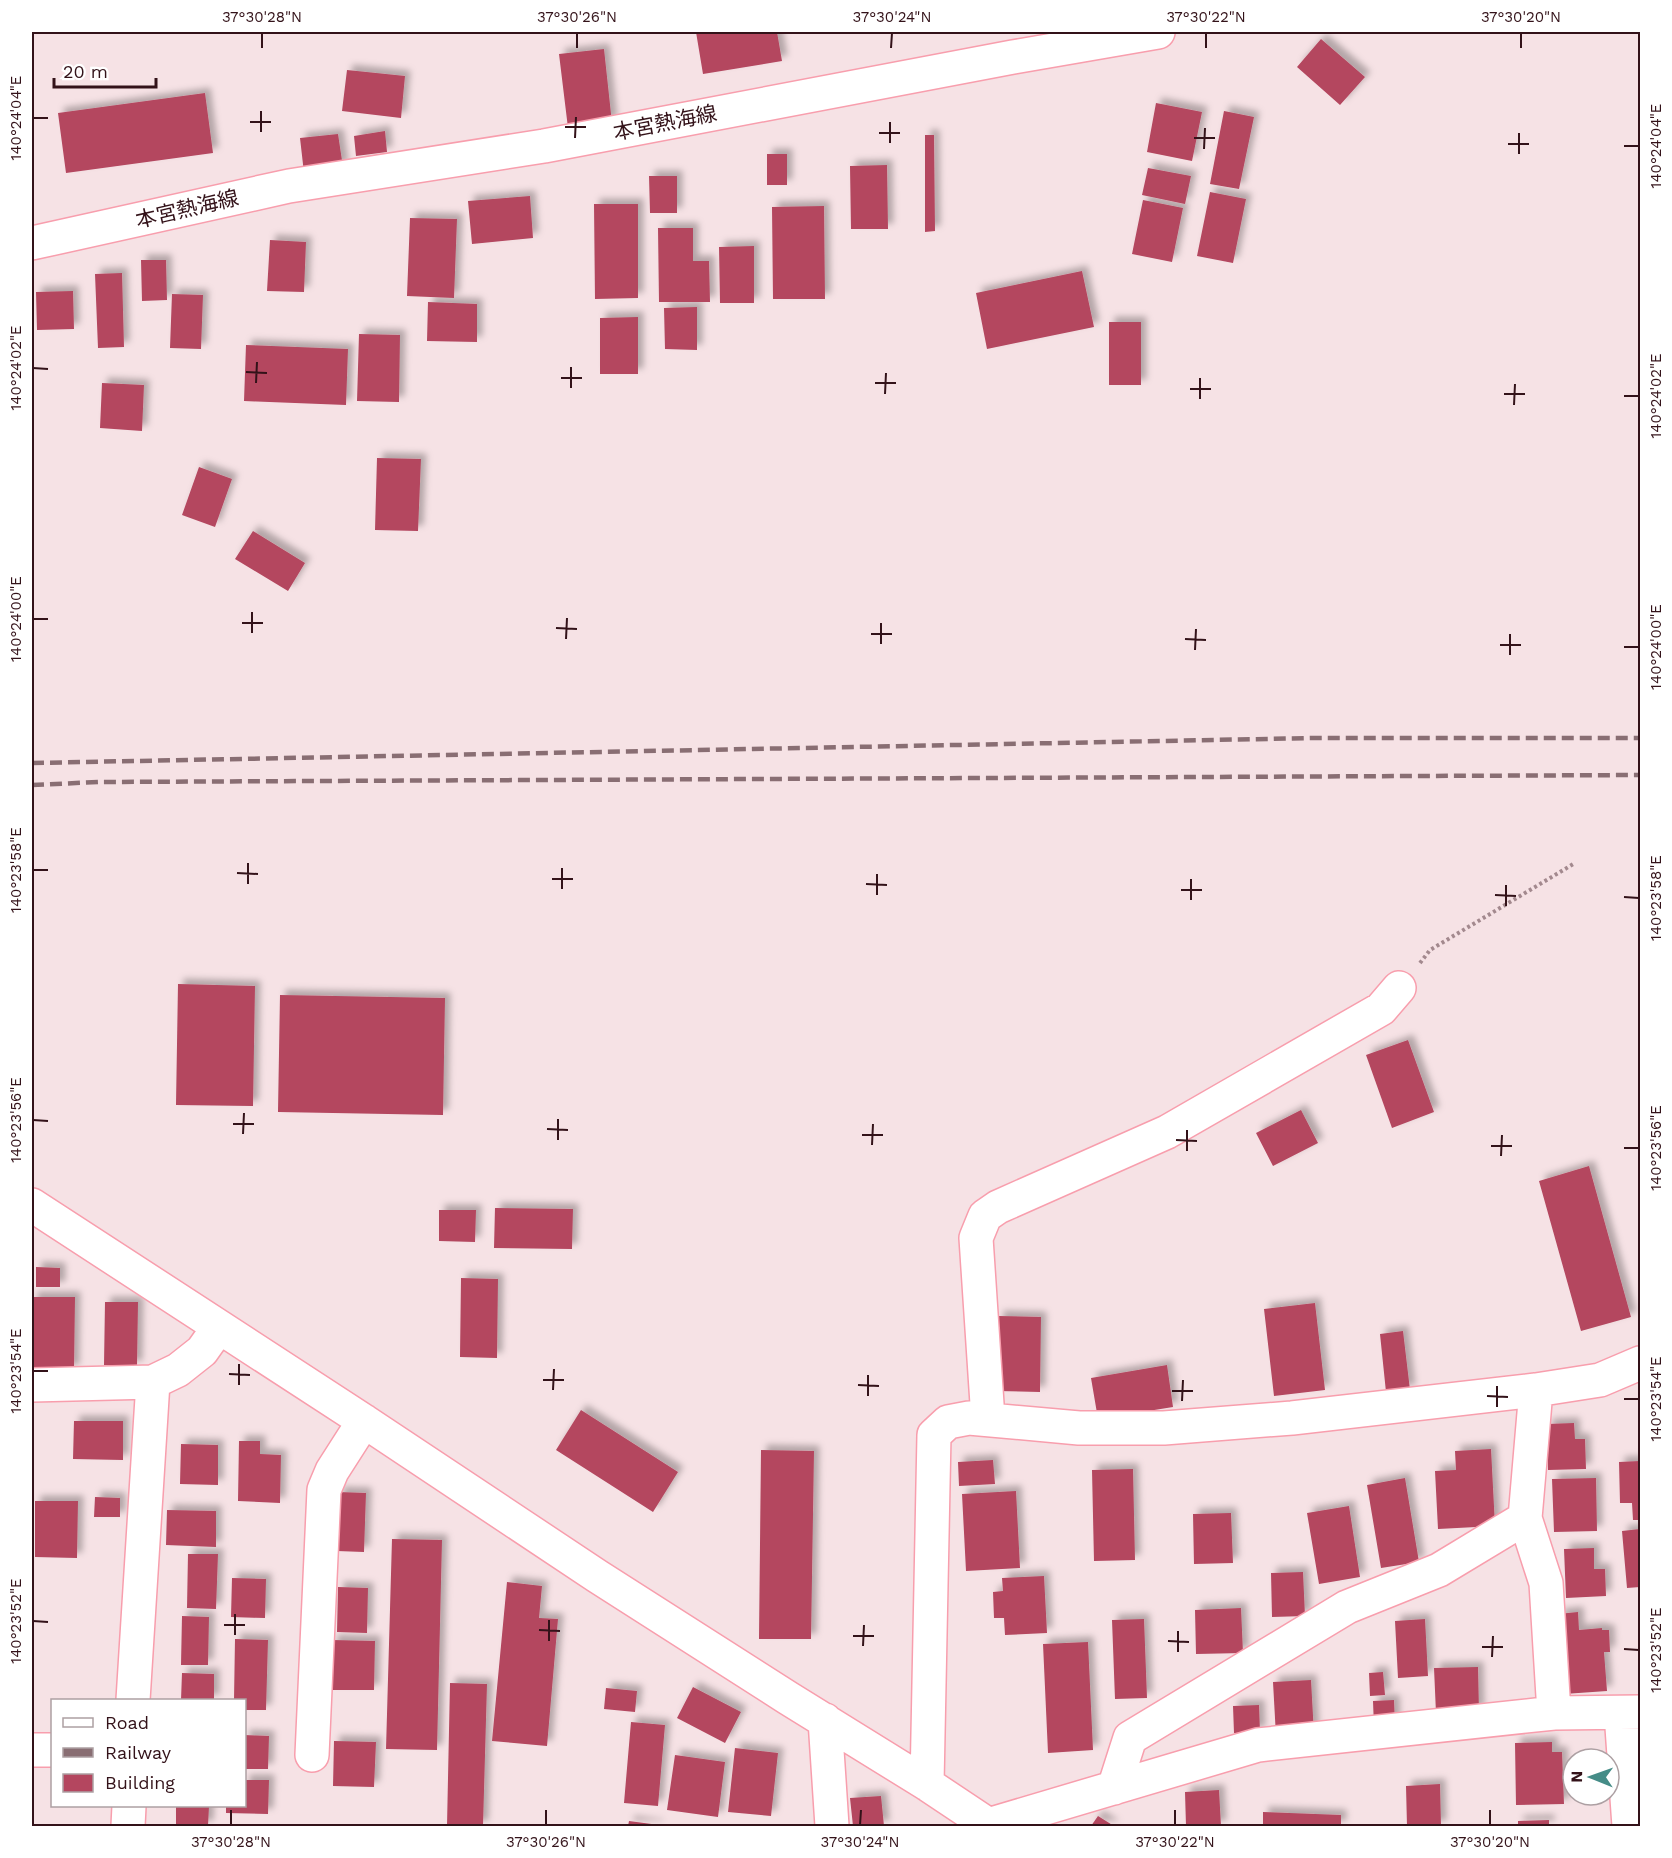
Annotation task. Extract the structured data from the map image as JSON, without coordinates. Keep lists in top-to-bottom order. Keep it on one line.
{"streets":{"street":["本宮熱海線"]},"legend":["Road","Railway","Building"],"scale_bar":"20 m","north":"left","coordinates":["37°30'28\"N","37°30'26\"N","37°30'24\"N","37°30'22\"N","37°30'20\"N","140°24'04\"E","140°24'02\"E","140°24'00\"E","140°23'58\"E","140°23'56\"E","140°23'54\"E","140°23'52\"E"]}
